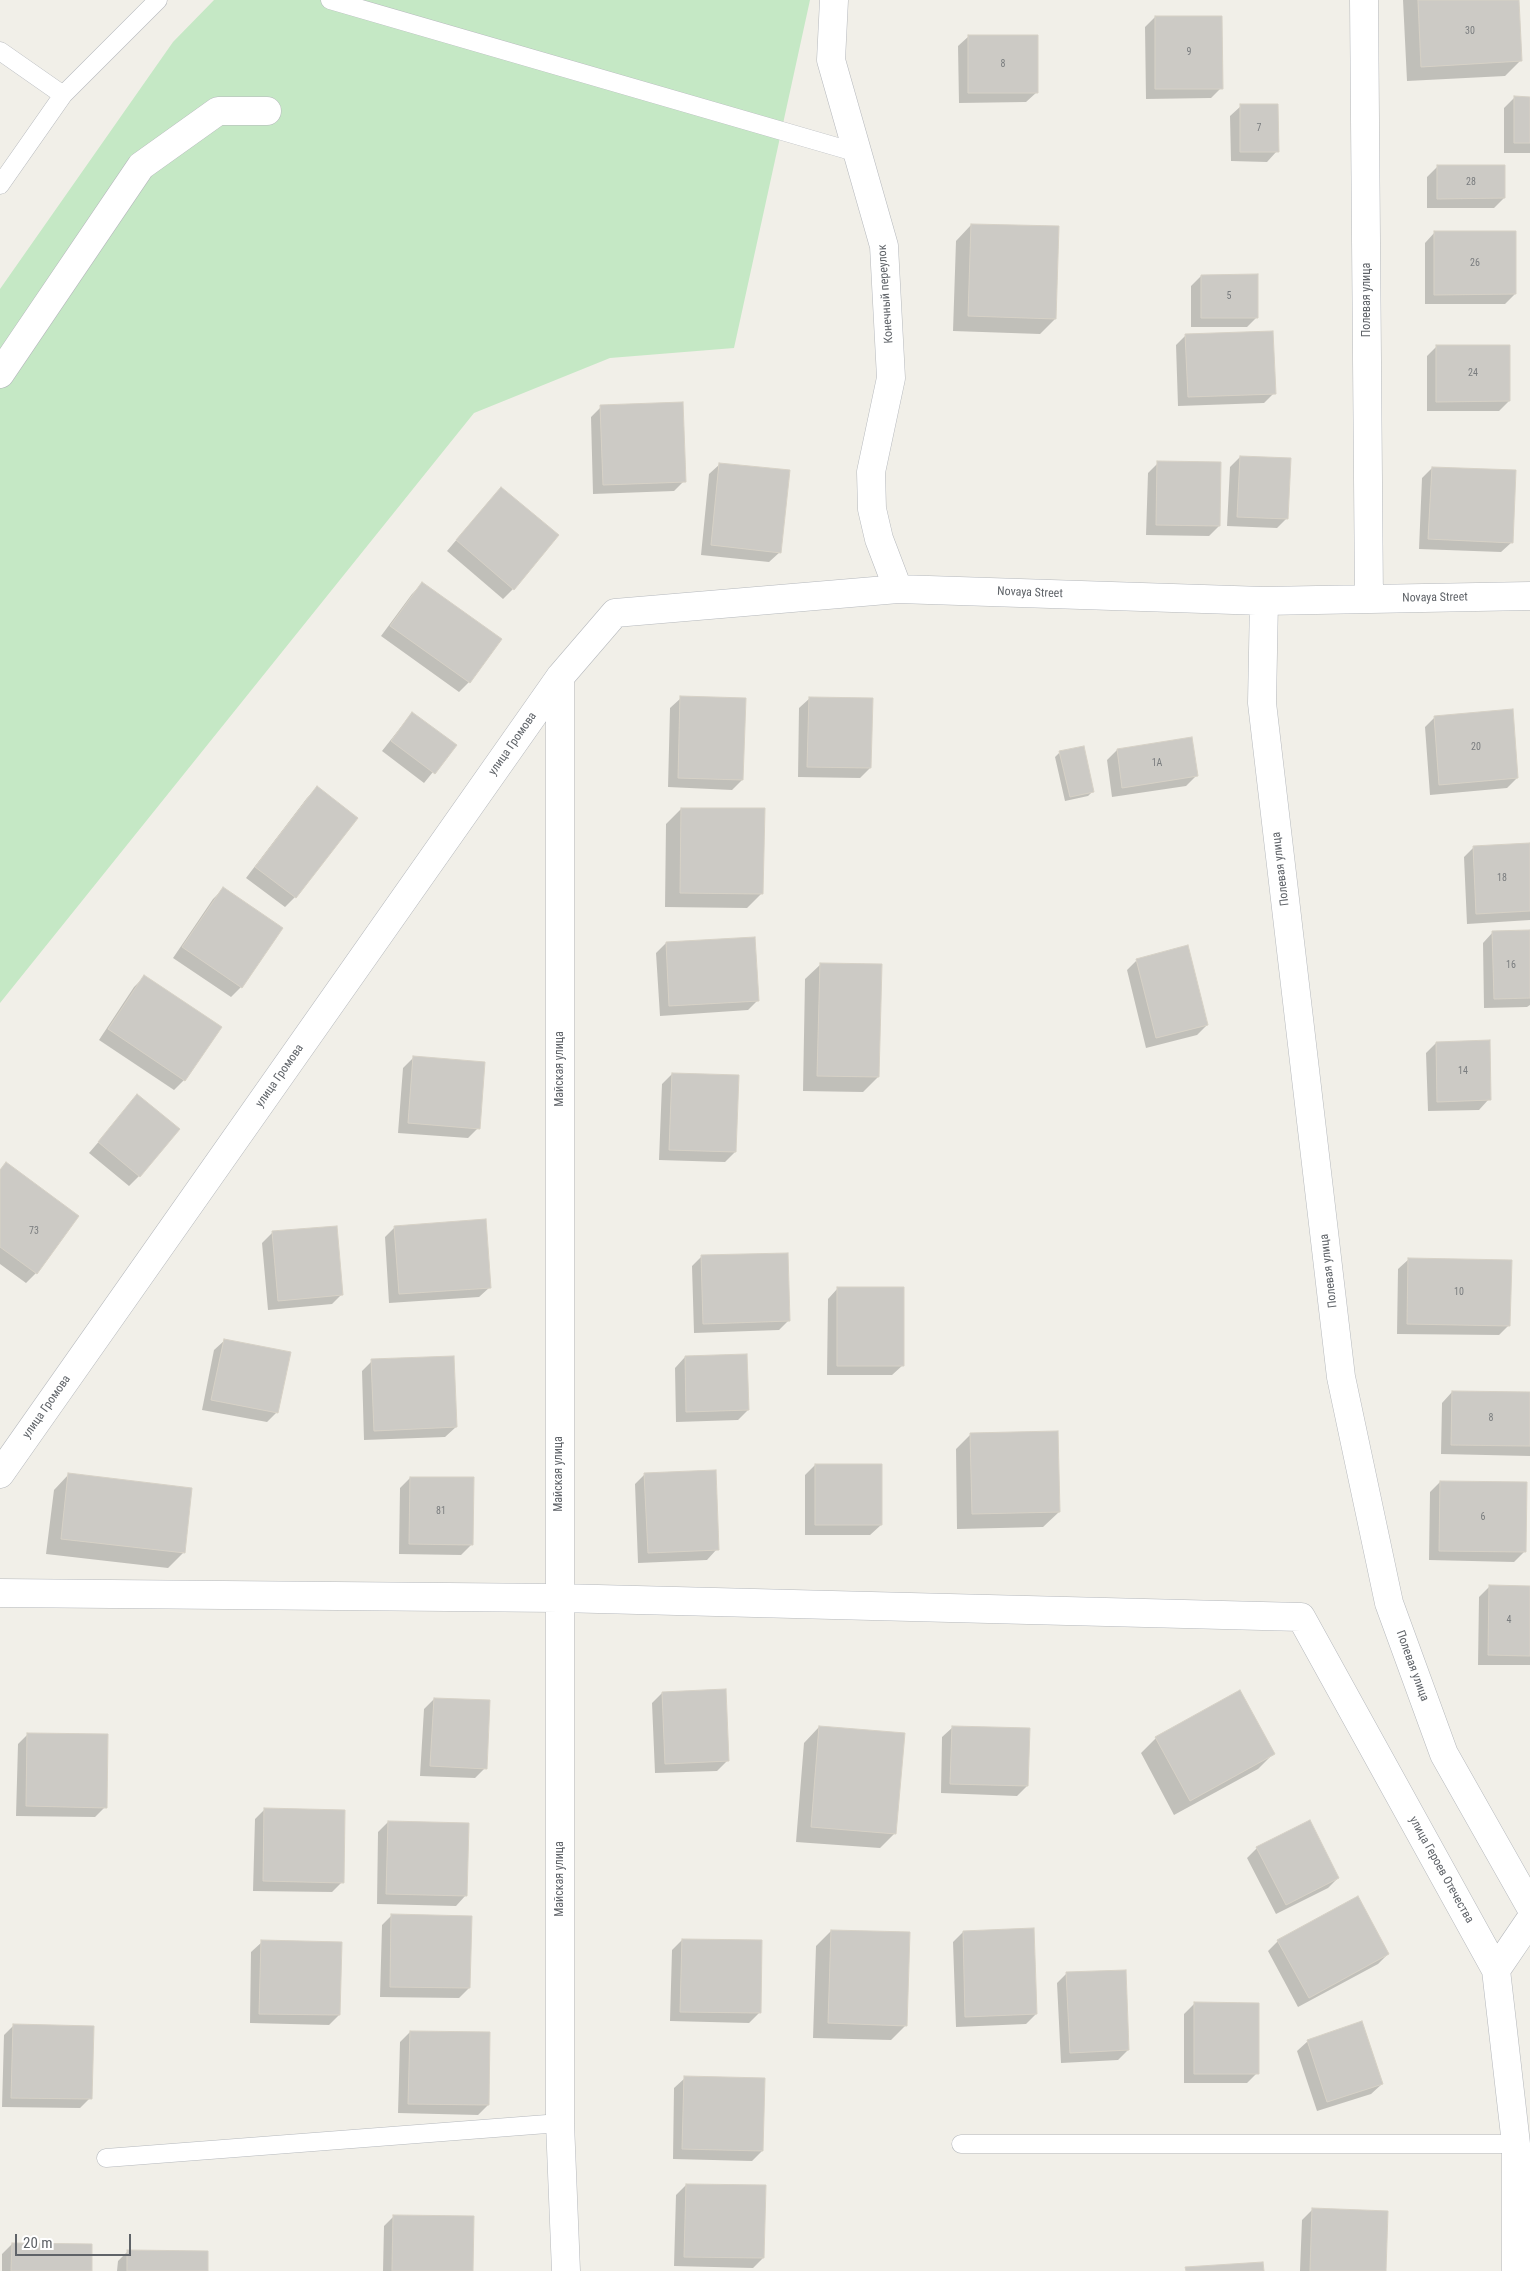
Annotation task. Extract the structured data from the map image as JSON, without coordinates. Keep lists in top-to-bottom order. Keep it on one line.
{"streets":{"street":["Конечный переулок","Полевая улица","Novaya Street","улица Громова","Майская улица","улица Героев Отечества"]},"crossings":[["Конечный переулок","Novaya Street"],["Полевая улица","Novaya Street"],["Novaya Street","улица Громова"],["Novaya Street","Майская улица"],["улица Громова","Майская улица"],["Майская улица","улица Героев Отечества"]],"house_numbers":["30","9","8","7","28","26","5","24","20","1А","18","16","14","73","10","8","81","6","4"],"scale_bar":"20 m"}
